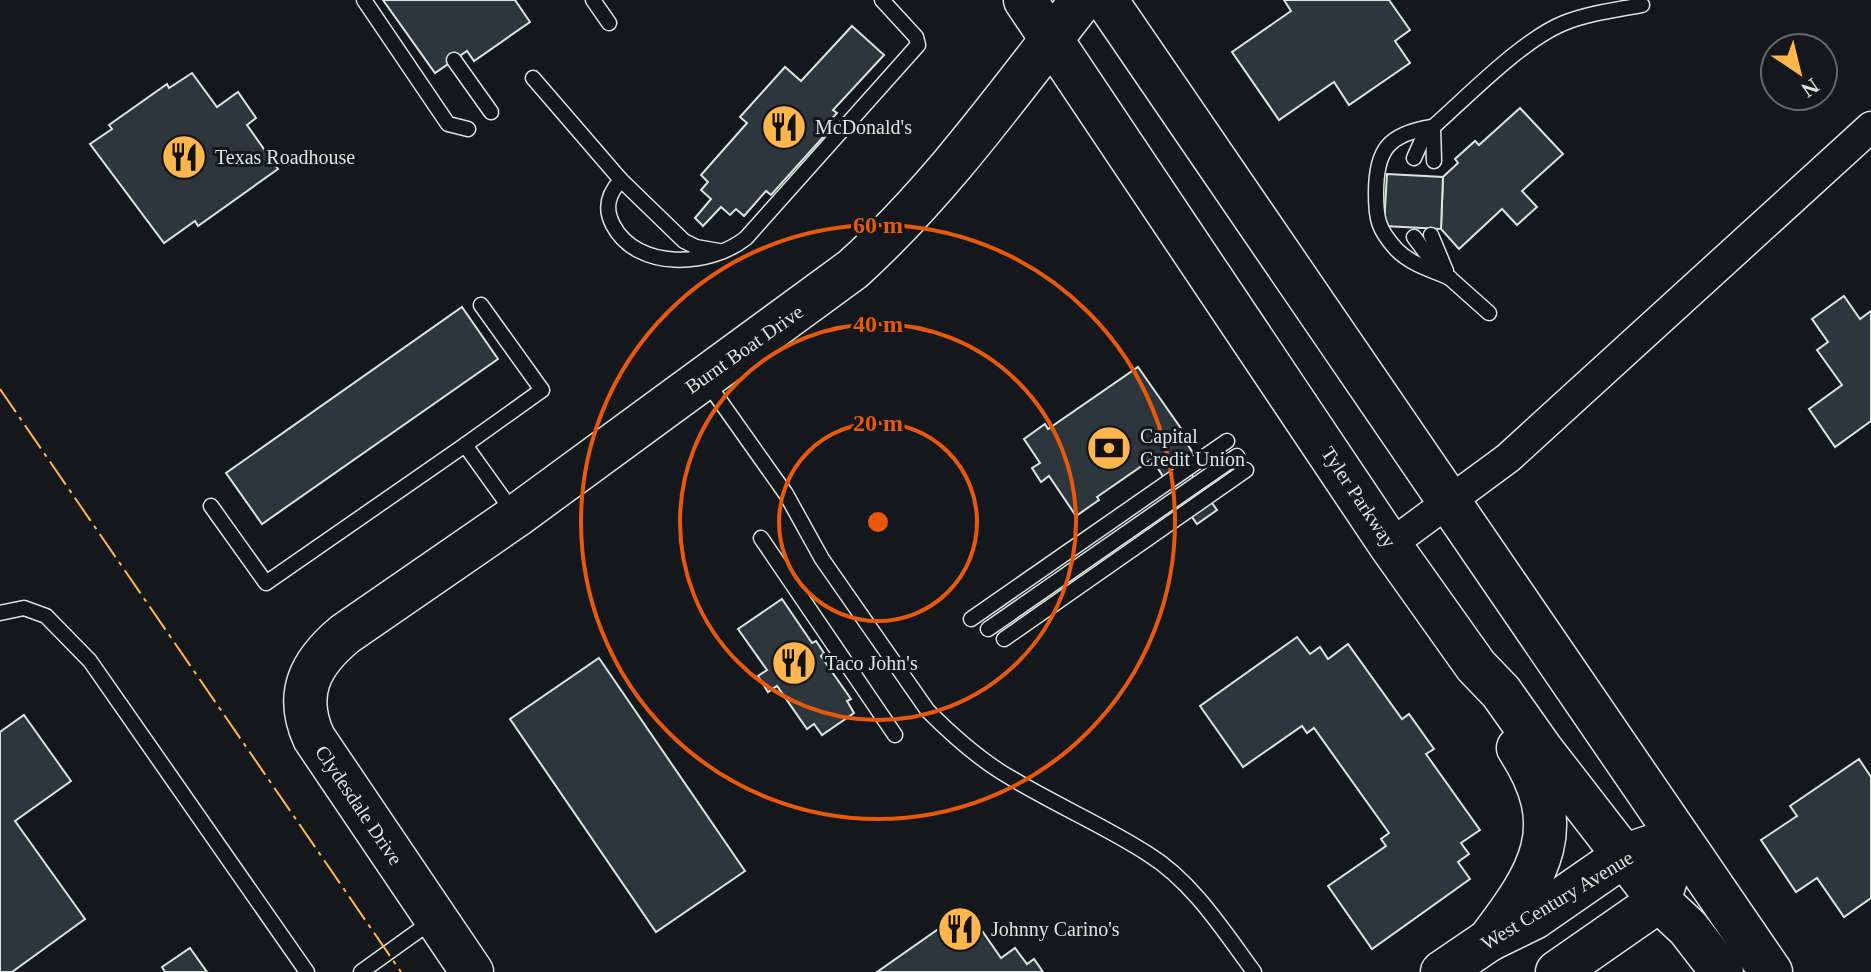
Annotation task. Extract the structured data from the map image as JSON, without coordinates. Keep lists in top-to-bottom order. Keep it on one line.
{"streets":{"main road":["Burnt Boat Drive","Tyler Parkway","Clydesdale Drive","West Century Avenue"]},"crossings":[["Burnt Boat Drive","Tyler Parkway"],["Burnt Boat Drive","Clydesdale Drive"],["Tyler Parkway","West Century Avenue"]],"places":{"restaurant":["McDonald's","Texas Roadhouse","Taco John's","Johnny Carino's"],"bank":["Capital Credit Union"]},"north":"bottom right","rings":["60 m","40 m","20 m"]}
